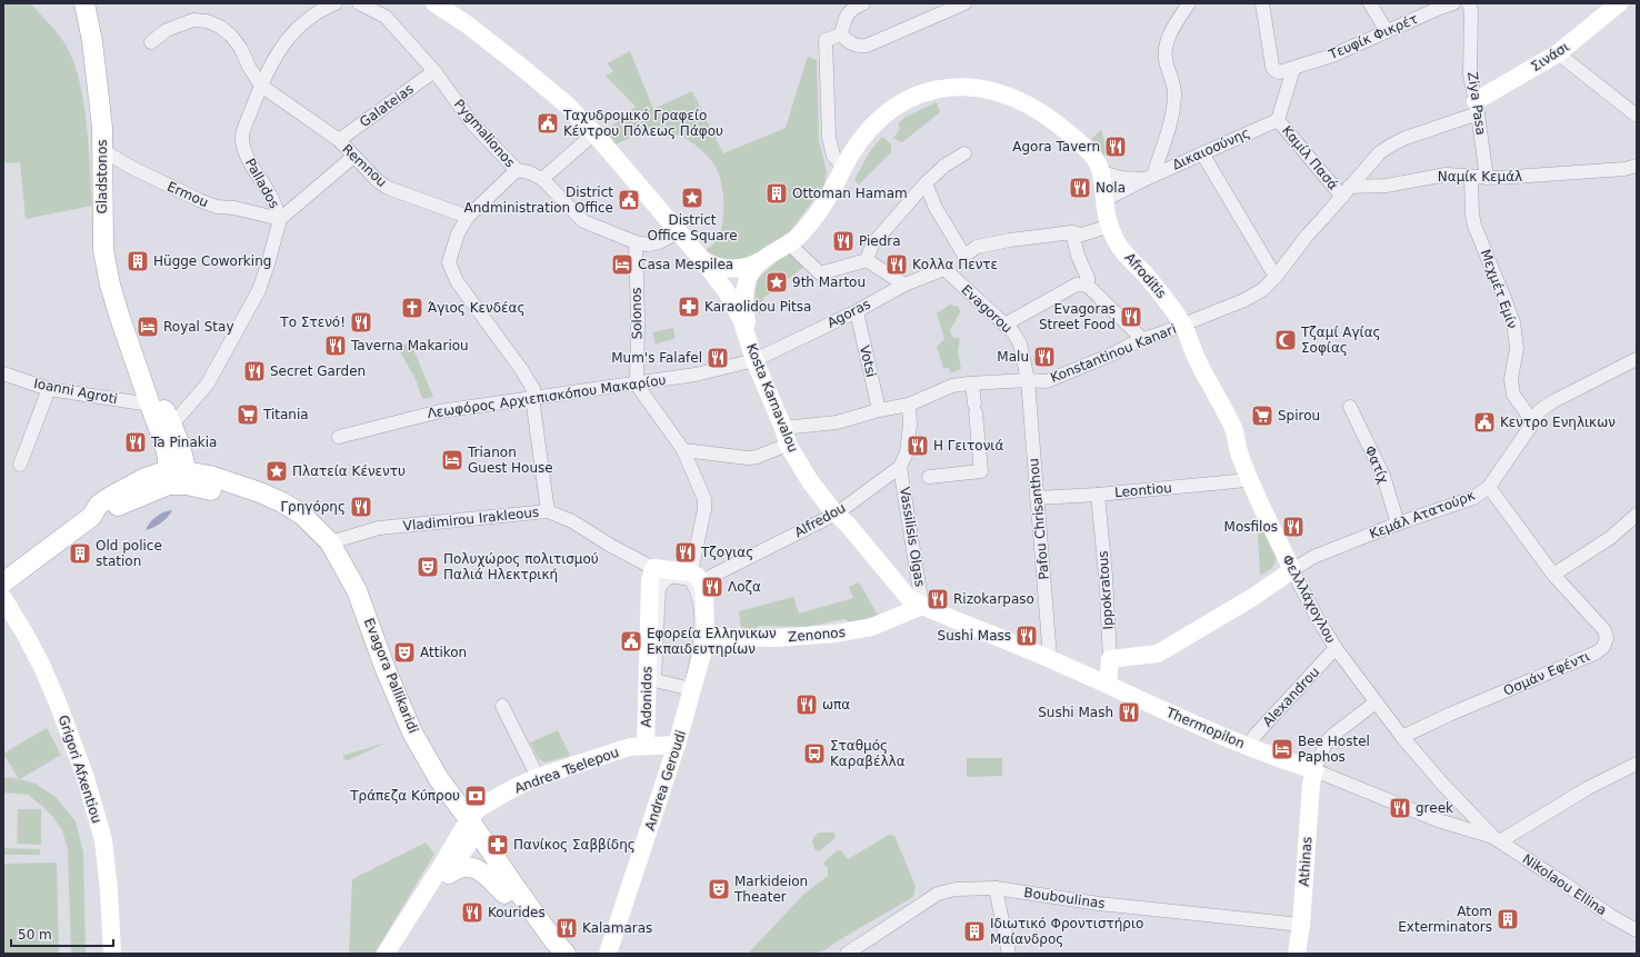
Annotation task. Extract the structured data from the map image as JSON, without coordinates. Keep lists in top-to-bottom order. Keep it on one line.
{"streets":{"main road":["Gladstonos","Evagora Pallikaridi"],"street":["Τευφίκ Φικρέτ","Σινάσι","Ziya Pasa","Galateias","Pygmalionos","Δικαιοσύνης","Καμίλ Πασά","Remnou","Ναμίκ Κεμάλ","Pallados","Ermou","Afroditis","Μεχμέτ Εμίν","Evagorou","Solonos","Agoras","Konstantinou Kanari","Votsi","Ioanni Agroti","Λεωφόρος Αρχιεπισκόπου Μακαρίου","Kosta Karnavalou","Φατίχ","Leontiou","Κεμάλ Ατατούρκ","Vladimirou Irakleous","Pafou Chrisanthou","Alfredou","Vassilisis Olgas","Ippokratous","Φελλλάχογλου","Zenonos","Οσμάν Εφέντι","Adonidos","Alexandrou","Thermopilon","Grigori Afxentiou","Andrea Tselepou","Andrea Geroudi","Athinas","Nikolaou Ellina","Bouboulinas"]},"crossings":[["Σινάσι","Ziya Pasa"],["Ziya Pasa","Ναμίκ Κεμάλ"],["Galateias","Pygmalionos"],["Galateias","Remnou"],["Pygmalionos","Solonos"],["Pygmalionos","Kosta Karnavalou"],["Δικαιοσύνης","Καμίλ Πασά"],["Δικαιοσύνης","Afroditis"],["Καμίλ Πασά","Ναμίκ Κεμάλ"],["Remnou","Pallados"],["Gladstonos","Ermou"],["Gladstonos","Ioanni Agroti"],["Gladstonos","Evagora Pallikaridi"],["Ναμίκ Κεμάλ","Μεχμέτ Εμίν"],["Pallados","Ermou"],["Afroditis","Konstantinou Kanari"],["Afroditis","Φελλλάχογλου"],["Μεχμέτ Εμίν","Κεμάλ Ατατούρκ"],["Evagorou","Agoras"],["Evagorou","Konstantinou Kanari"],["Evagorou","Pafou Chrisanthou"],["Solonos","Λεωφόρος Αρχιεπισκόπου Μακαρίου"],["Agoras","Votsi"],["Agoras","Λεωφόρος Αρχιεπισκόπου Μακαρίου"],["Agoras","Kosta Karnavalou"],["Konstantinou Kanari","Votsi"],["Konstantinou Kanari","Kosta Karnavalou"],["Konstantinou Kanari","Pafou Chrisanthou"],["Konstantinou Kanari","Φελλλάχογλου"],["Λεωφόρος Αρχιεπισκόπου Μακαρίου","Kosta Karnavalou"],["Kosta Karnavalou","Alfredou"],["Kosta Karnavalou","Vassilisis Olgas"],["Kosta Karnavalou","Zenonos"],["Kosta Karnavalou","Thermopilon"],["Φατίχ","Κεμάλ Ατατούρκ"],["Leontiou","Pafou Chrisanthou"],["Leontiou","Ippokratous"],["Leontiou","Φελλλάχογλου"],["Κεμάλ Ατατούρκ","Φελλλάχογλου"],["Κεμάλ Ατατούρκ","Οσμάν Εφέντι"],["Vladimirou Irakleous","Evagora Pallikaridi"],["Vladimirou Irakleous","Adonidos"],["Pafou Chrisanthou","Thermopilon"],["Alfredou","Vassilisis Olgas"],["Alfredou","Andrea Geroudi"],["Vassilisis Olgas","Zenonos"],["Vassilisis Olgas","Thermopilon"],["Ippokratous","Thermopilon"],["Φελλλάχογλου","Οσμάν Εφέντι"],["Φελλλάχογλου","Alexandrou"],["Φελλλάχογλου","Thermopilon"],["Φελλλάχογλου","Nikolaou Ellina"],["Zenonos","Thermopilon"],["Zenonos","Andrea Geroudi"],["Evagora Pallikaridi","Andrea Tselepou"],["Adonidos","Andrea Tselepou"],["Alexandrou","Thermopilon"],["Thermopilon","Athinas"],["Thermopilon","Nikolaou Ellina"],["Andrea Tselepou","Andrea Geroudi"],["Athinas","Bouboulinas"]],"places":{"public building":["Ταχυδρομικό Γραφείο Κέντρου Πόλεως Πάφου","District Andministration Office","Κεντρο Ενηλικων","Εφορεία Ελληνικων Εκπαιδευτηρίων"],"restaurant":["Agora Tavern","Nola","Piedra","Κολλα Πεντε","Evagoras Street Food","Το Στενό!","Taverna Makariou","Malu","Mum's Falafel","Secret Garden","Ta Pinakia","Η Γειτονιά","Γρηγόρης","Mosfilos","Τζογιας","Λοζα","Rizokarpaso","Sushi Mass","ωπα","Sushi Mash","greek","Kourides","Kalamaras"],"building":["Ottoman Hamam","Hügge Coworking","Old police station","Atom Exterminators","Ιδιωτικό Φροντιστήριο Μαίανδρος"],"place":["District Office Square","9th Martou","Πλατεία Κένεντυ"],"hotel":["Casa Mespilea","Royal Stay","Trianon Guest House","Bee Hostel Paphos"],"pharmacy":["Karaolidou Pitsa","Πανίκος Σαββίδης"],"church":["Άγιος Κενδέας"],"mosque":["Τζαμί Αγίας Σοφίας"],"supermarket":["Titania","Spirou"],"theatre":["Πολυχώρος πολιτισμού Παλιά Ηλεκτρική","Attikon","Markideion Theater"],"bus stop":["Σταθμός Καραβέλλα"],"bank":["Τράπεζα Κύπρου"]},"scale_bar":"50 m"}
